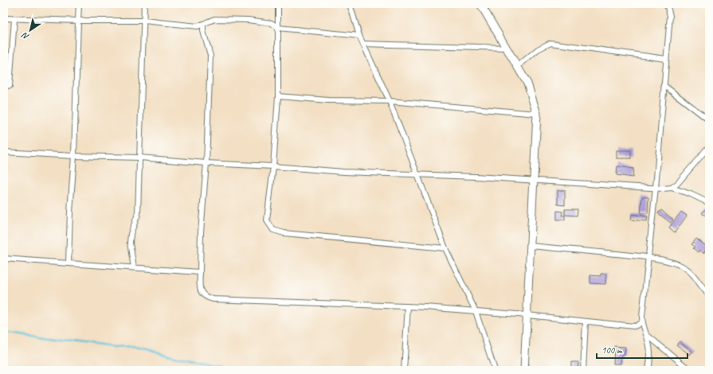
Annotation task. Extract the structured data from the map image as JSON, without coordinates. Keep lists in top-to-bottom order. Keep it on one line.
{"scale_bar":"100 m","north":"bottom left"}
